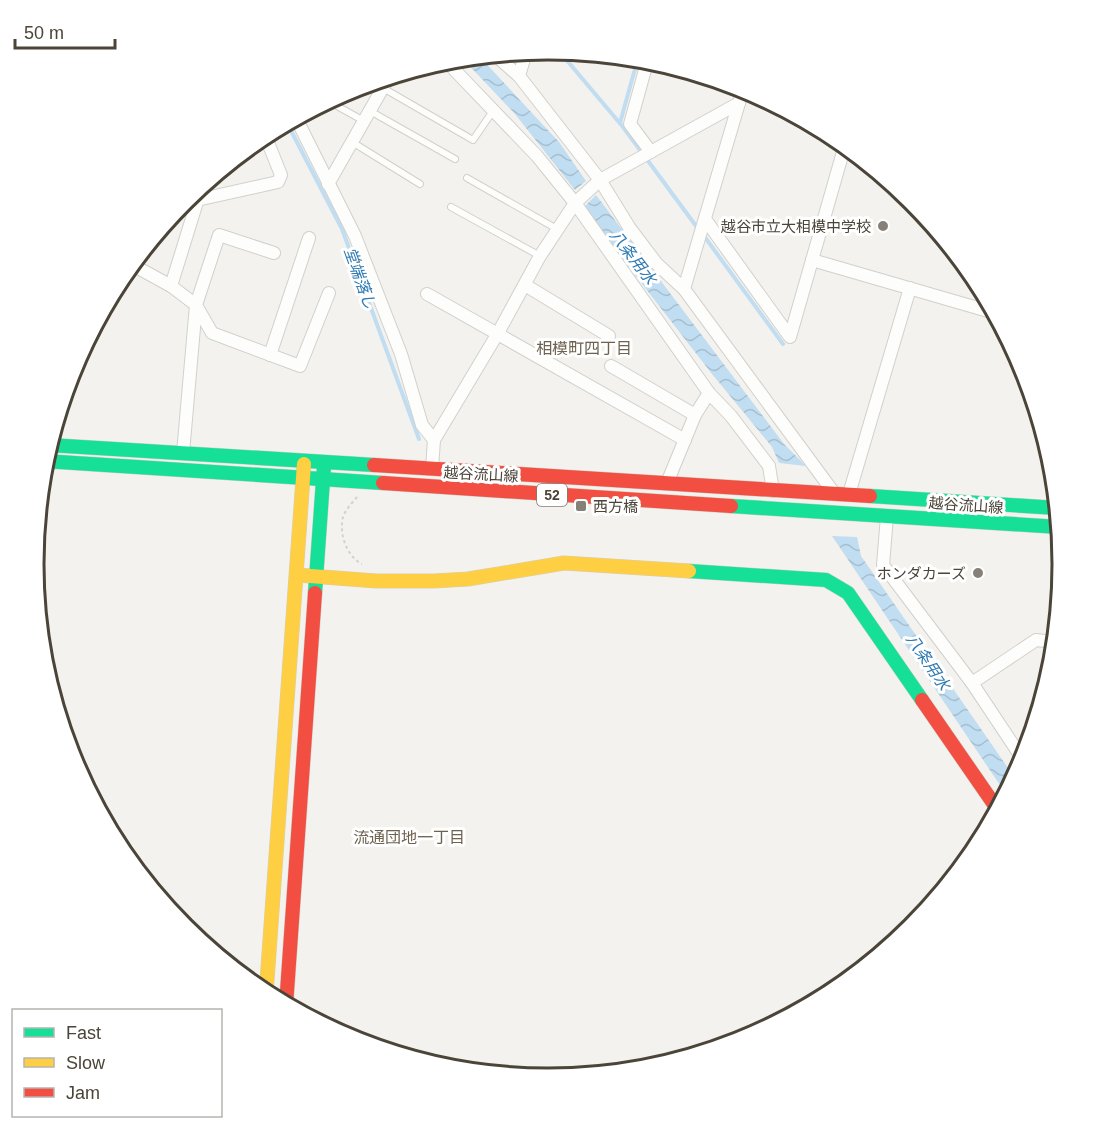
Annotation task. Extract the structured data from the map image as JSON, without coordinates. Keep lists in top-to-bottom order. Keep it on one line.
{"streets":{"main road":["越谷流山線","52"]},"districts":["相模町四丁目","流通団地一丁目"],"water":["八条用水","堂端落し"],"places":{"other":["越谷市立大相模中学校","ホンダカーズ"],"transit":["西方橋"]},"legend":["Fast","Slow","Jam"],"scale_bar":"50 m"}
